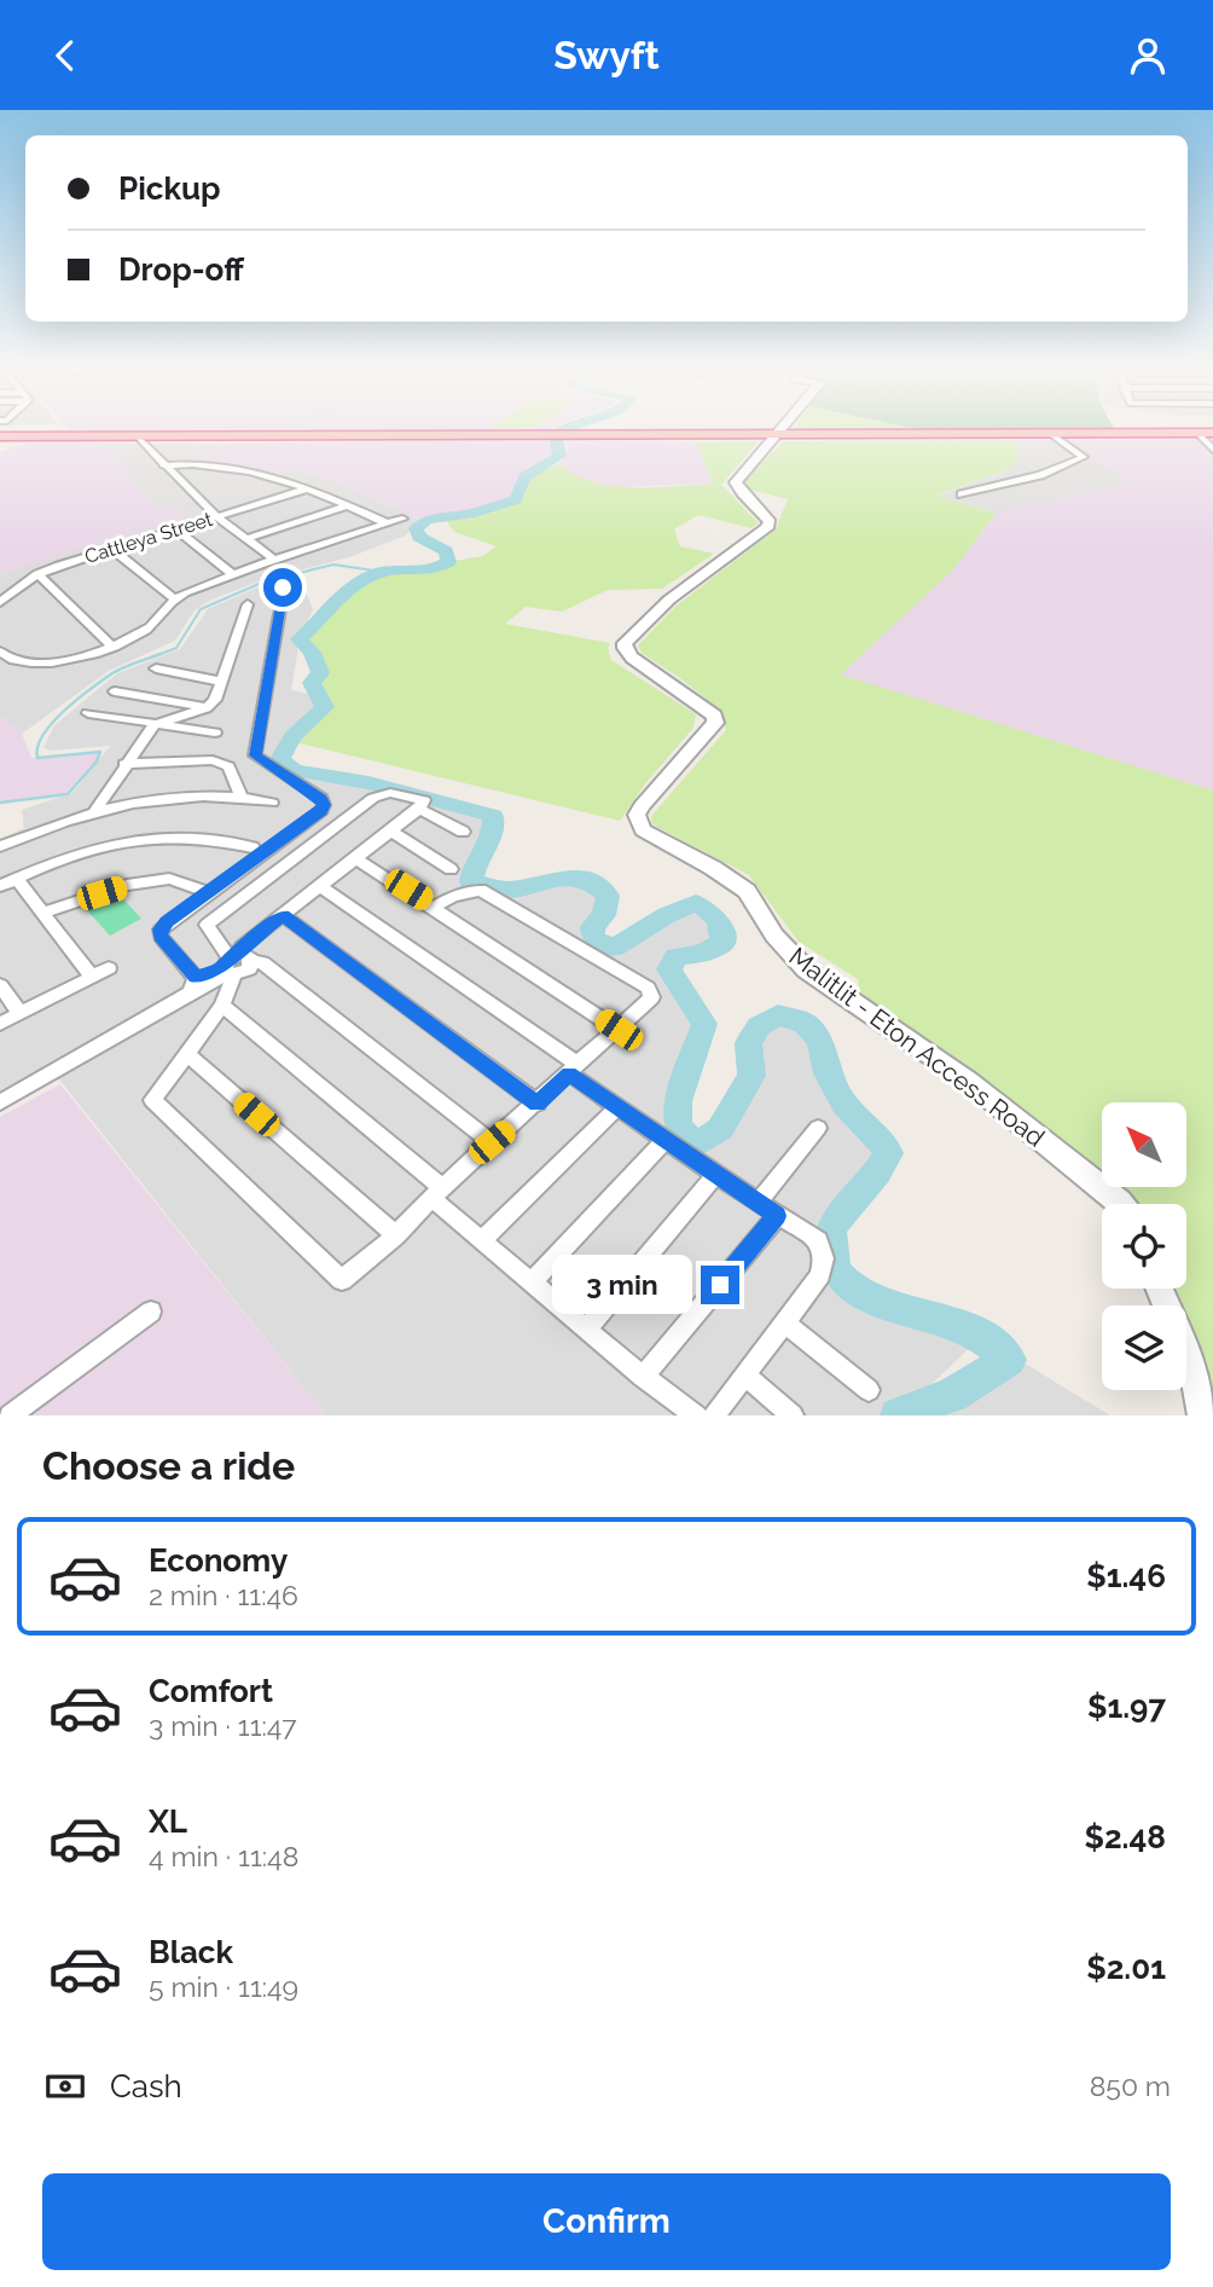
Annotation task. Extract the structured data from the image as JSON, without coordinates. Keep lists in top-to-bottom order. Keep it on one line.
{"streets":{"street":["Cattleya Street","Malitlit - Eton Access Road"]},"north":"top left","page":{"header":"Swyft","banner":["Pickup","Drop-off"],"bubble":"3 min","heading":"Choose a ride","list":[{"name":"Economy","note":"2 min · 11:46","value":"$1.46"},{"name":"Comfort","note":"3 min · 11:47","value":"$1.97"},{"name":"XL","note":"4 min · 11:48","value":"$2.48"},{"name":"Black","note":"5 min · 11:49","value":"$2.01"}],"pay":["Cash","850 m"],"buttons":"Confirm"}}
